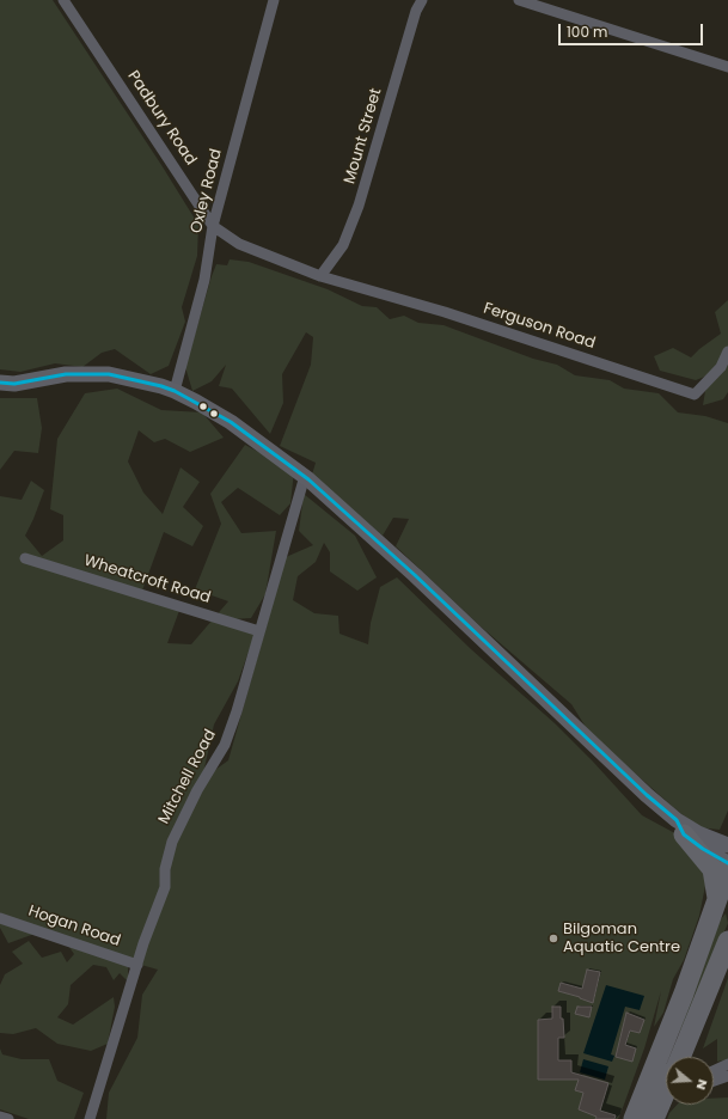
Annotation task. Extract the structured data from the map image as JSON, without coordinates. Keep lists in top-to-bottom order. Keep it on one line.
{"streets":{"street":["Padbury Road","Mount Street","Oxley Road","Ferguson Road","Wheatcroft Road","Mitchell Road","Hogan Road"]},"crossings":[["Padbury Road","Mount Street"],["Padbury Road","Oxley Road"],["Padbury Road","Ferguson Road"],["Mount Street","Ferguson Road"],["Wheatcroft Road","Mitchell Road"],["Mitchell Road","Hogan Road"]],"places":["Bilgoman Aquatic Centre"],"scale_bar":"100 m","north":"right"}
